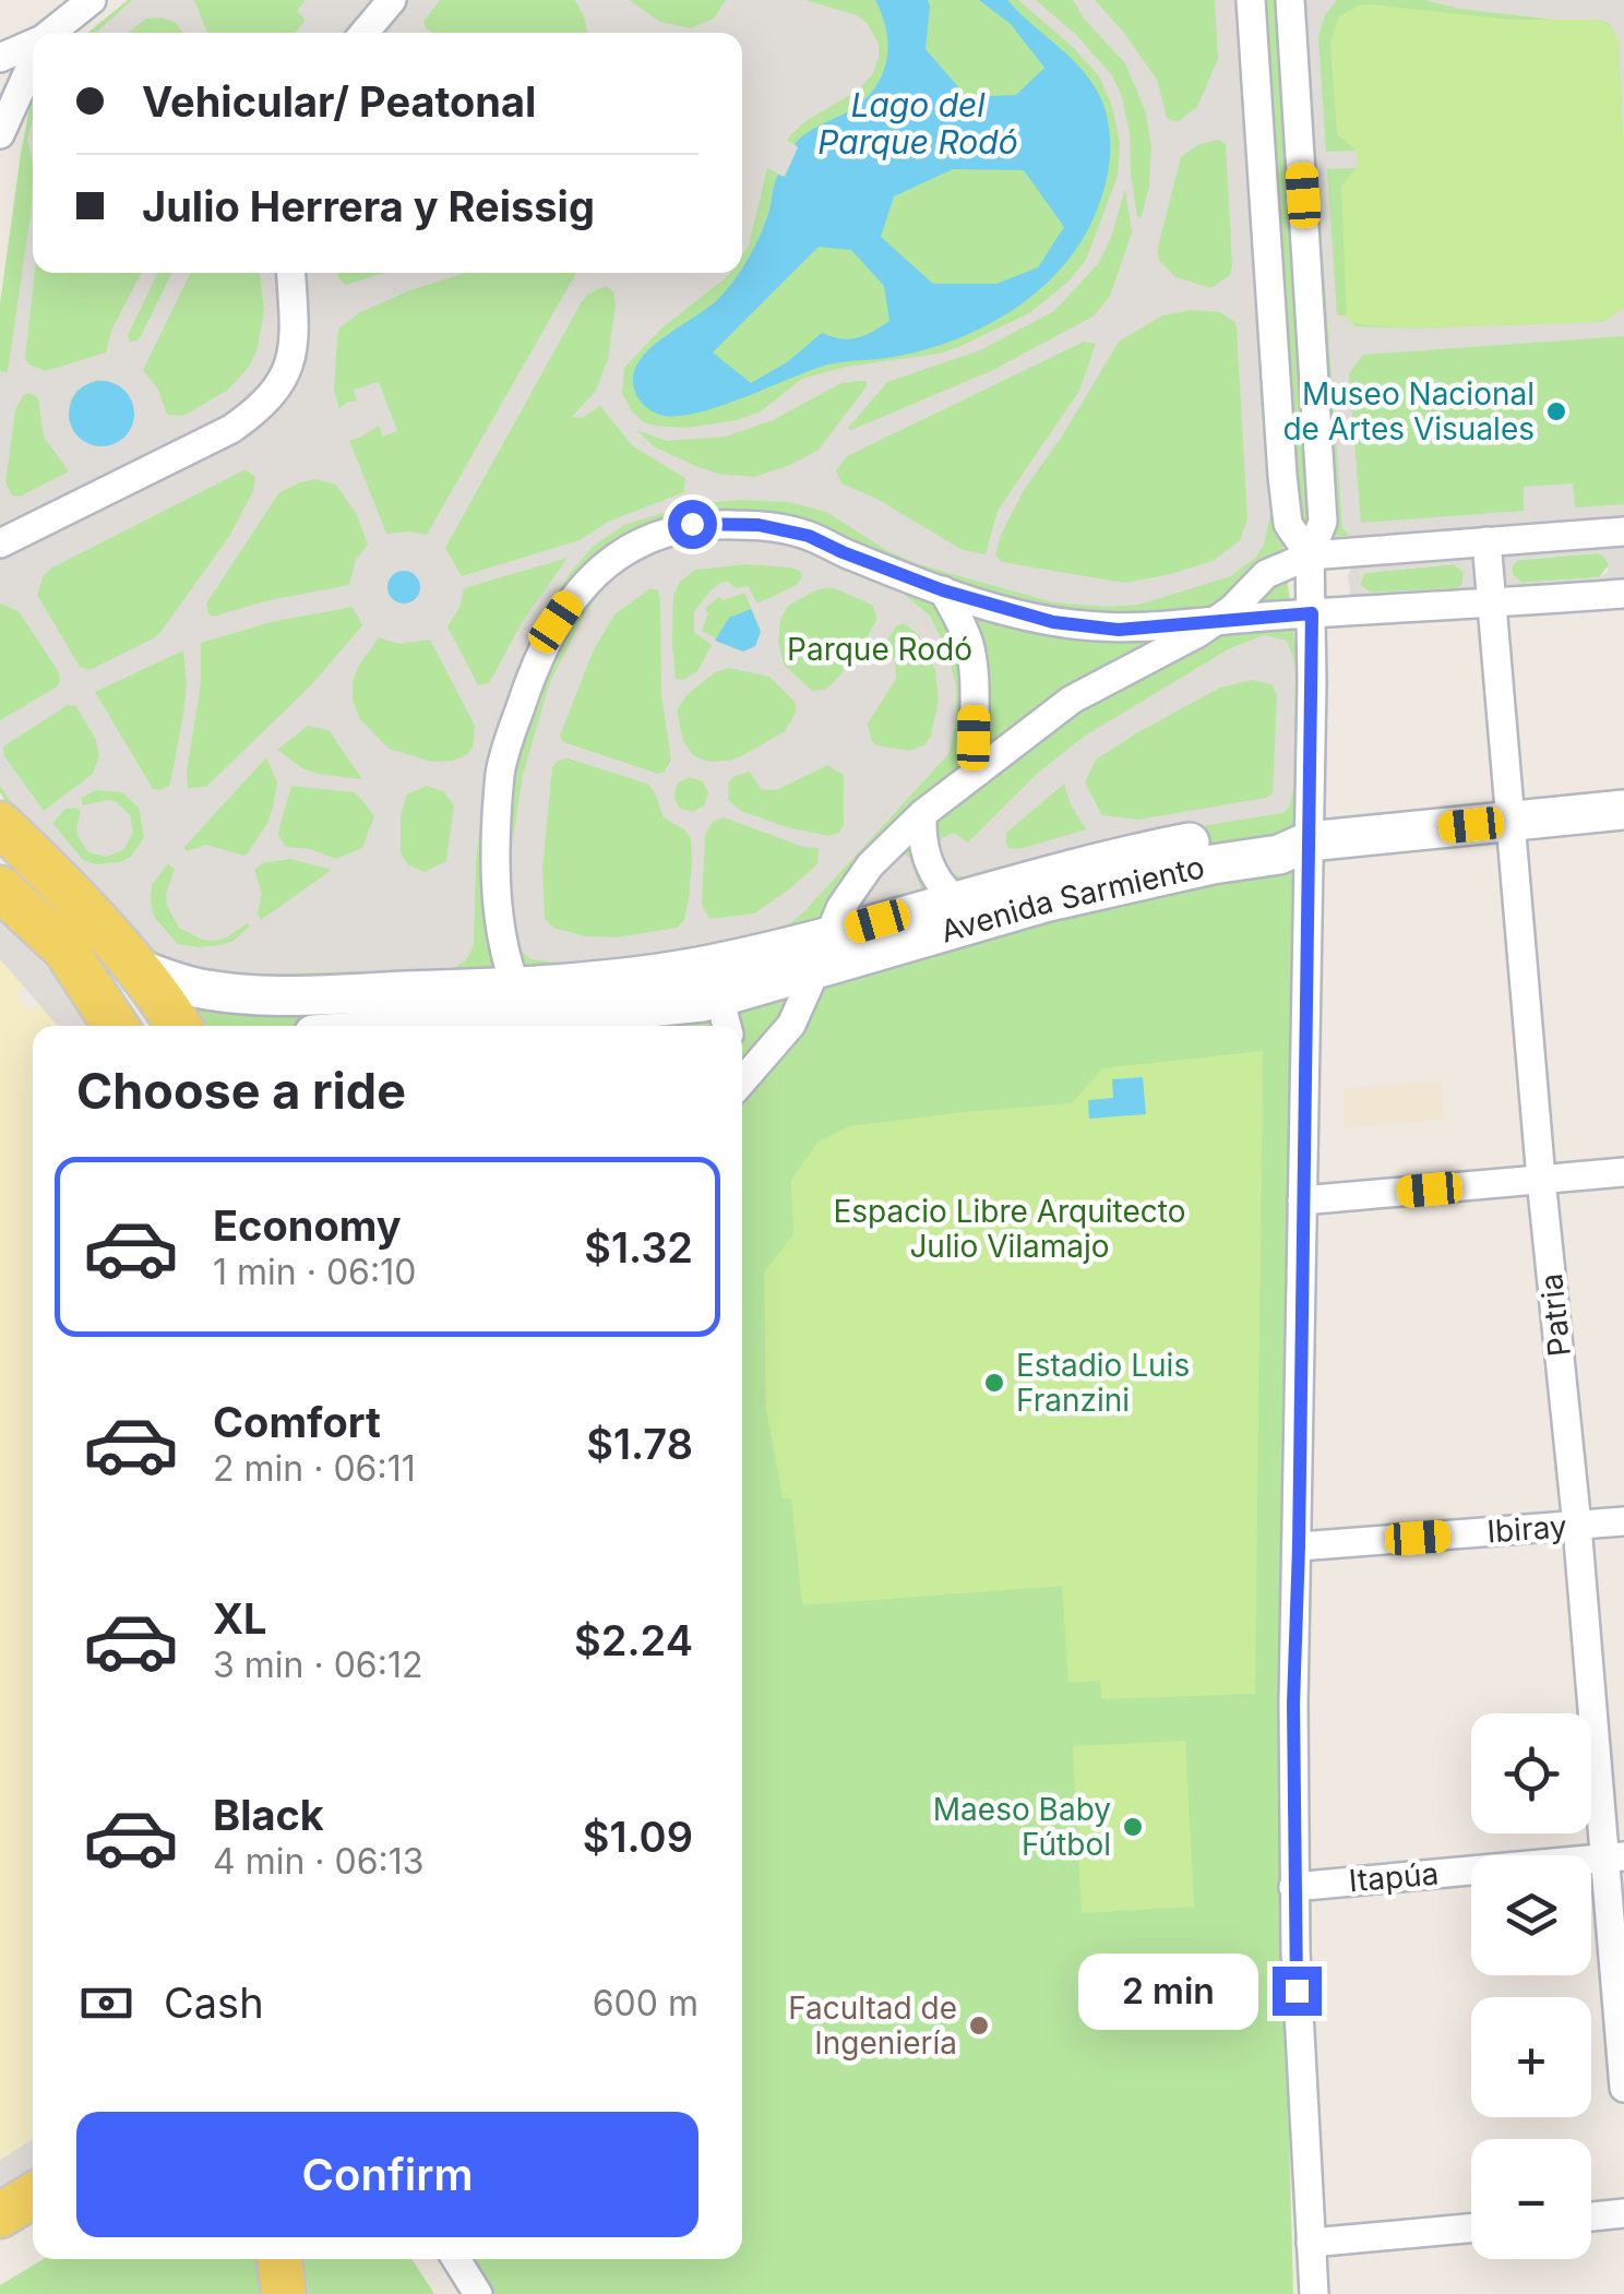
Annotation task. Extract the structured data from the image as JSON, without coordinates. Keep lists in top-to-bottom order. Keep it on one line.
{"streets":{"street":["Avenida Sarmiento","Patria","Ibiray","Itapúa"]},"crossings":[["Avenida Sarmiento","Patria"],["Patria","Ibiray"],["Patria","Itapúa"]],"water":["Lago del Parque Rodó"],"parks":["Parque Rodó","Espacio Libre Arquitecto Julio Vilamajo"],"places":["Museo Nacional de Artes Visuales","Estadio Luis Franzini","Maeso Baby Fútbol","Facultad de Ingeniería"],"page":{"banner":["Vehicular/ Peatonal","Julio Herrera y Reissig"],"heading":"Choose a ride","list":[{"name":"Economy","note":"1 min · 06:10","value":"$1.32"},{"name":"Comfort","note":"2 min · 06:11","value":"$1.78"},{"name":"XL","note":"3 min · 06:12","value":"$2.24"},{"name":"Black","note":"4 min · 06:13","value":"$1.09"}],"map_buttons":["+","−"],"pay":["Cash","600 m"],"bubble":"2 min","buttons":"Confirm"}}
